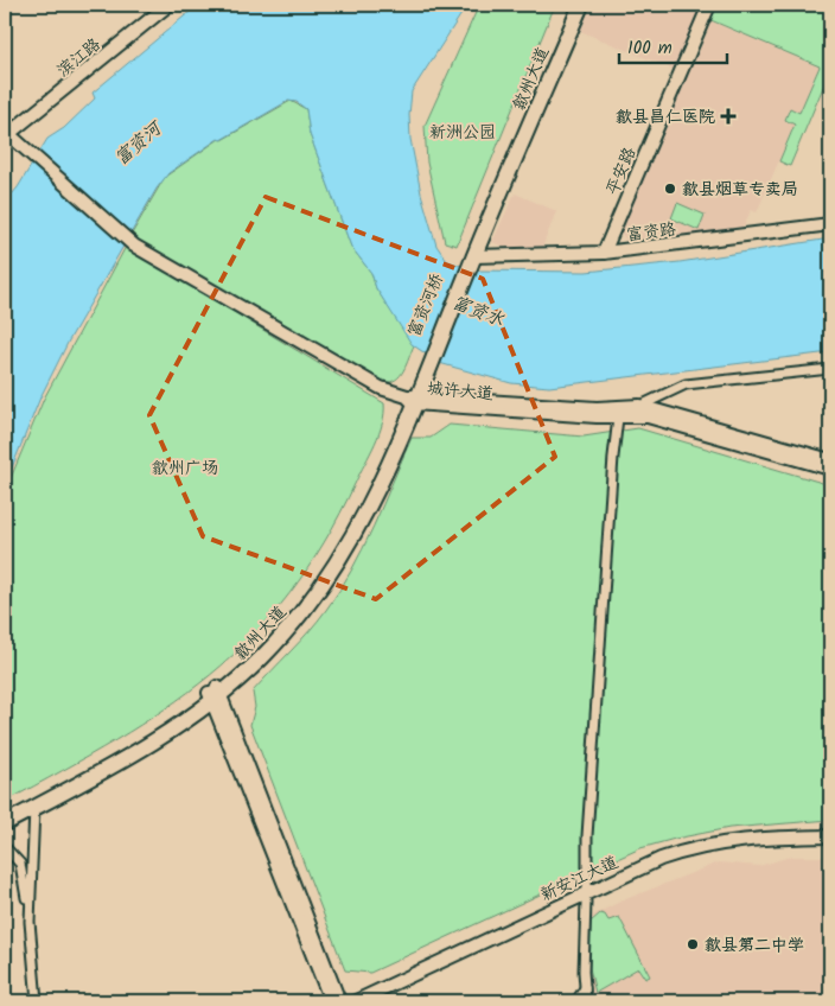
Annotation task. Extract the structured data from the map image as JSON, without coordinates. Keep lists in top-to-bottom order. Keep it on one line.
{"streets":{"highway":["歙州大道","富资河桥"],"main road":["滨江路","平安路","富资路","城许大道","新安江大道"]},"crossings":[["歙州大道","富资路"],["歙州大道","富资河桥"],["歙州大道","城许大道"],["平安路","富资路"],["富资路","富资河桥"]],"water":["富资河","富资水"],"parks":["新洲公园","歙州广场"],"places":{"health":["歙县昌仁医院"],"other":["歙县烟草专卖局","歙县第二中学"]},"scale_bar":"100 m"}
